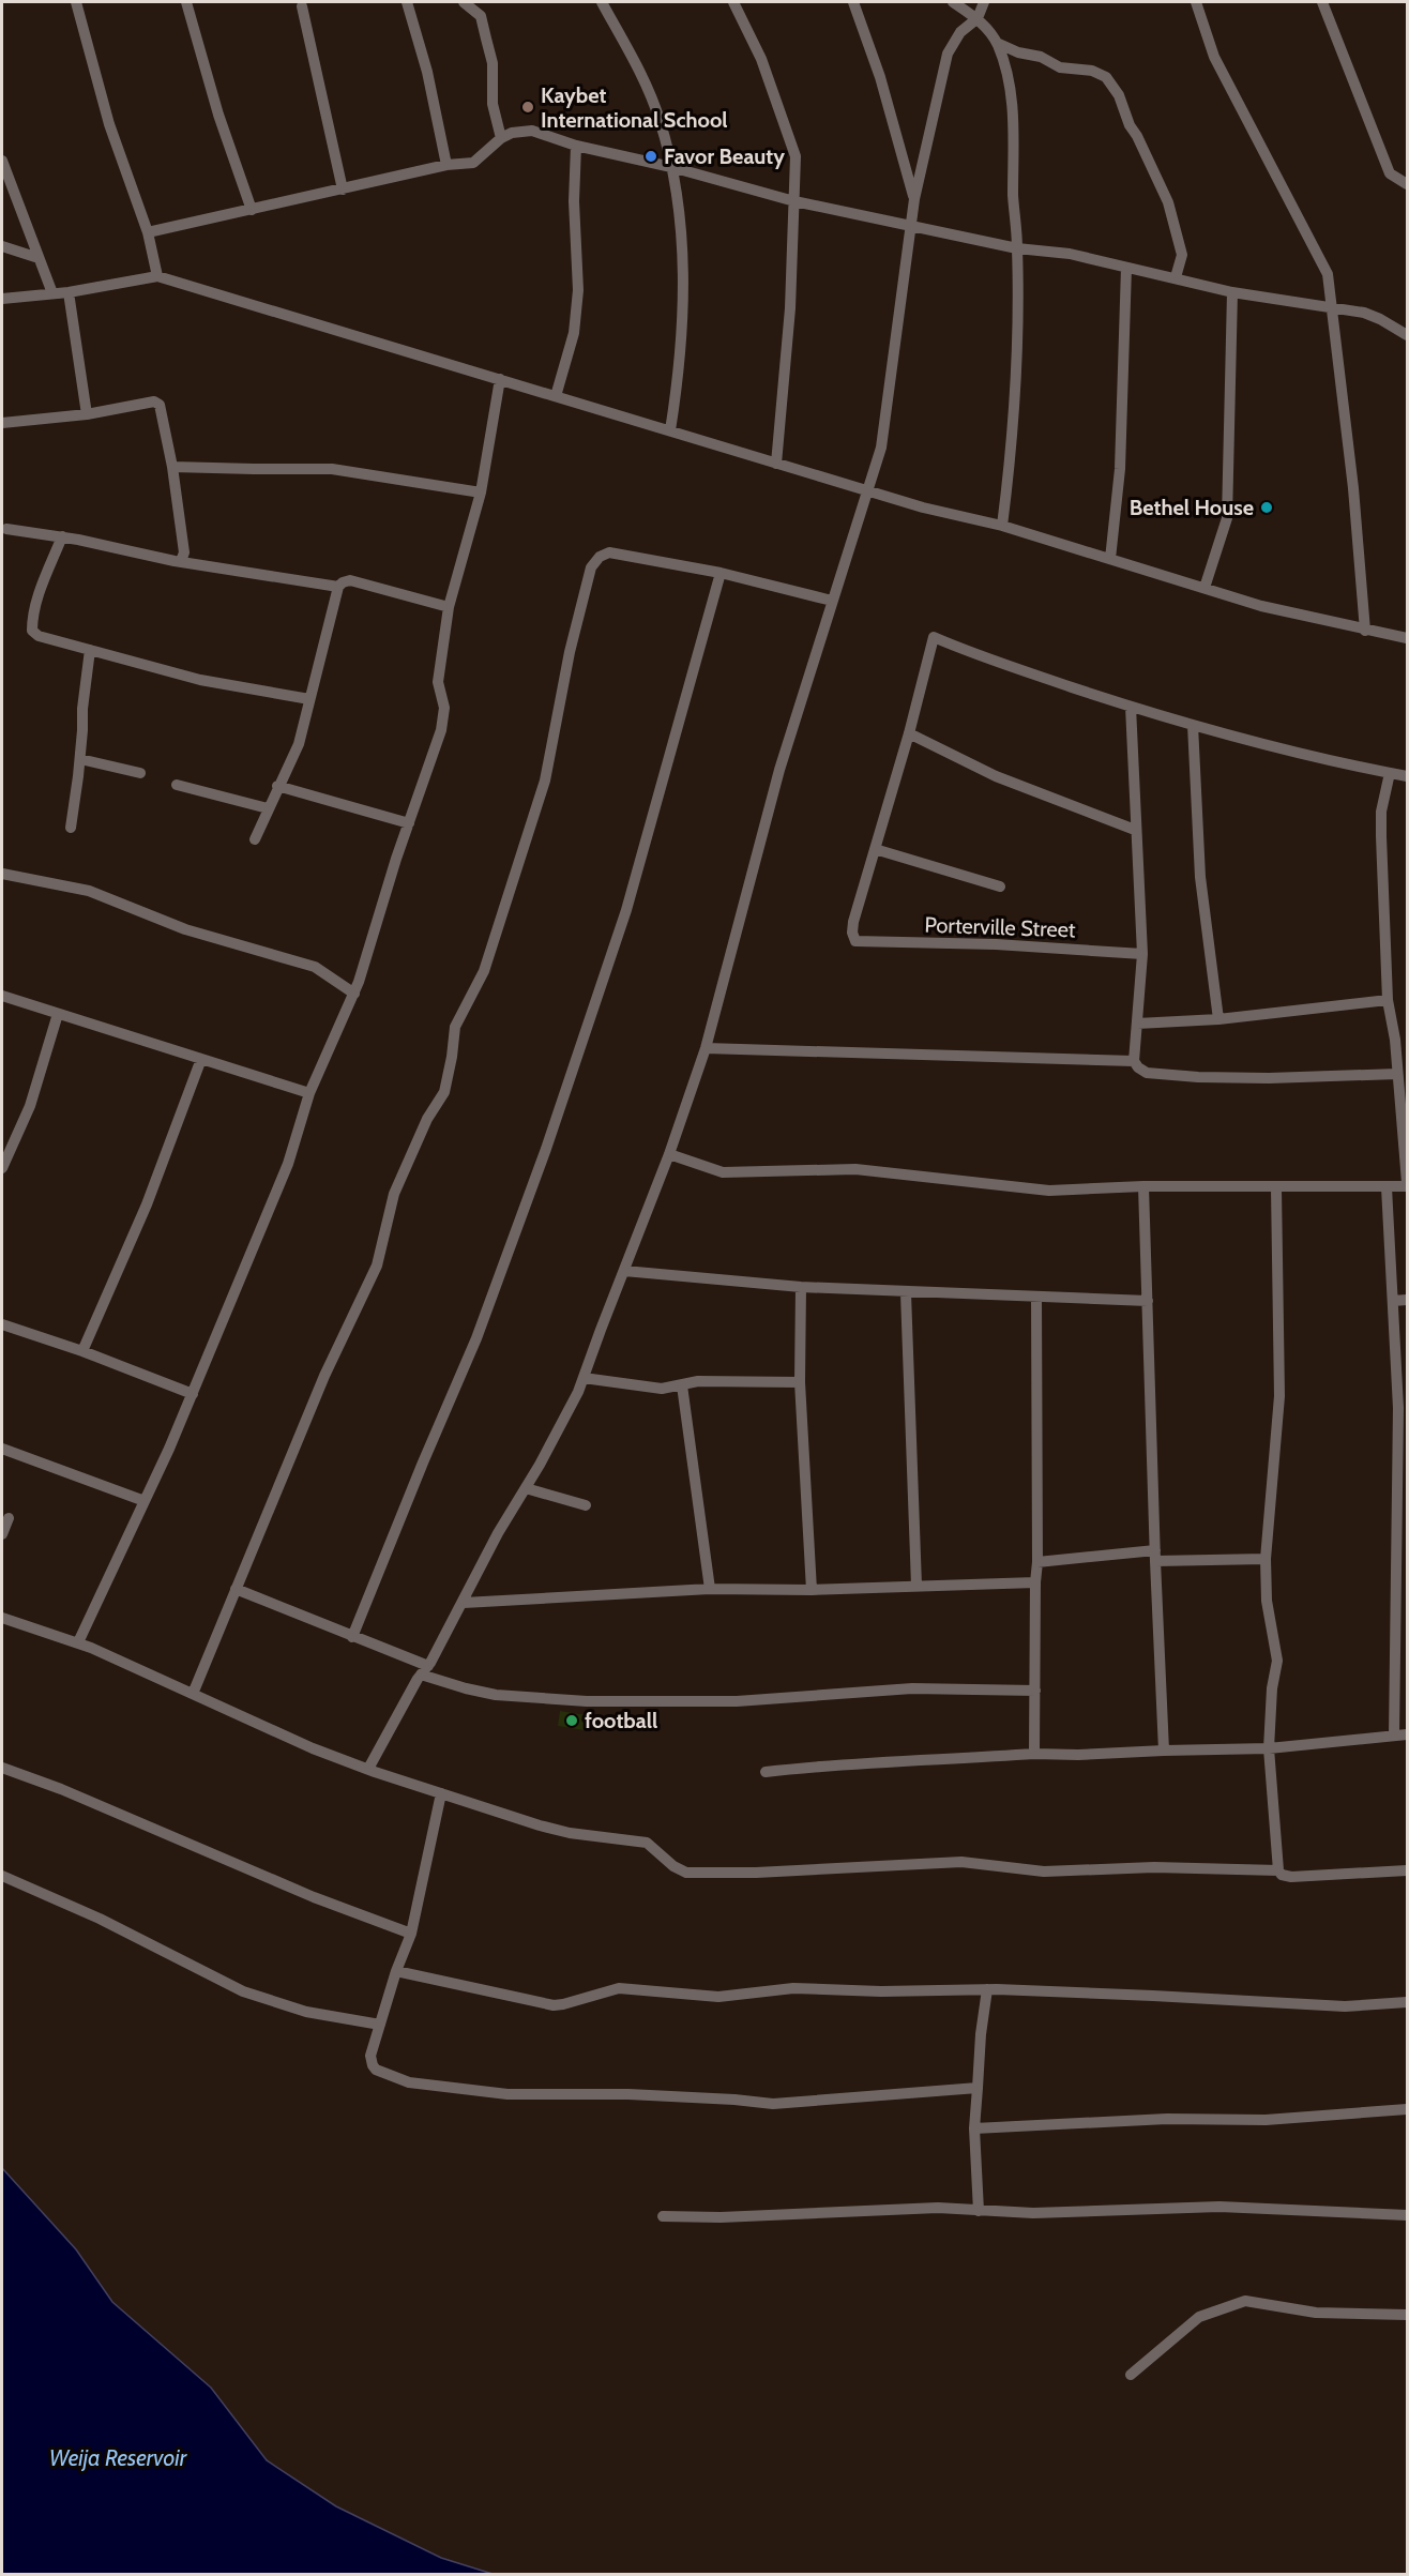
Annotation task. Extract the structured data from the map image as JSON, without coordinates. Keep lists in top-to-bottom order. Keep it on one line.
{"streets":{"street":["Porterville Street"]},"water":["Weija Reservoir"],"places":["Kaybet International School","Favor Beauty","Bethel House","football"]}
